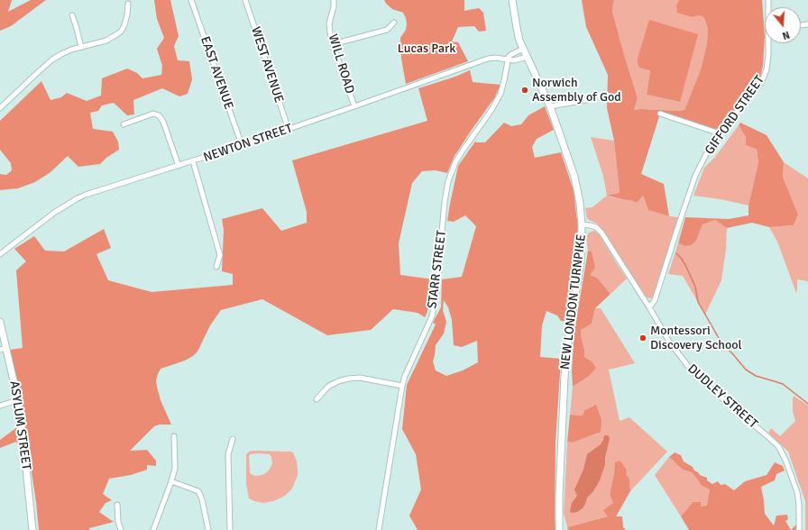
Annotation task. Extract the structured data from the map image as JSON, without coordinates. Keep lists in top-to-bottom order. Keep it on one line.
{"streets":{"main road":["NEW LONDON TURNPIKE","ASYLUM STREET"],"street":["WILL ROAD","WEST AVENUE","EAST AVENUE","GIFFORD STREET","NEWTON STREET","STARR STREET","DUDLEY STREET"]},"crossings":[["WILL ROAD","NEWTON STREET"],["WEST AVENUE","NEWTON STREET"],["EAST AVENUE","NEWTON STREET"],["GIFFORD STREET","DUDLEY STREET"],["NEWTON STREET","STARR STREET"],["NEW LONDON TURNPIKE","DUDLEY STREET"]],"parks":["Lucas Park"],"places":["Norwich Assembly of God","Montessori Discovery School"],"north":"bottom"}
